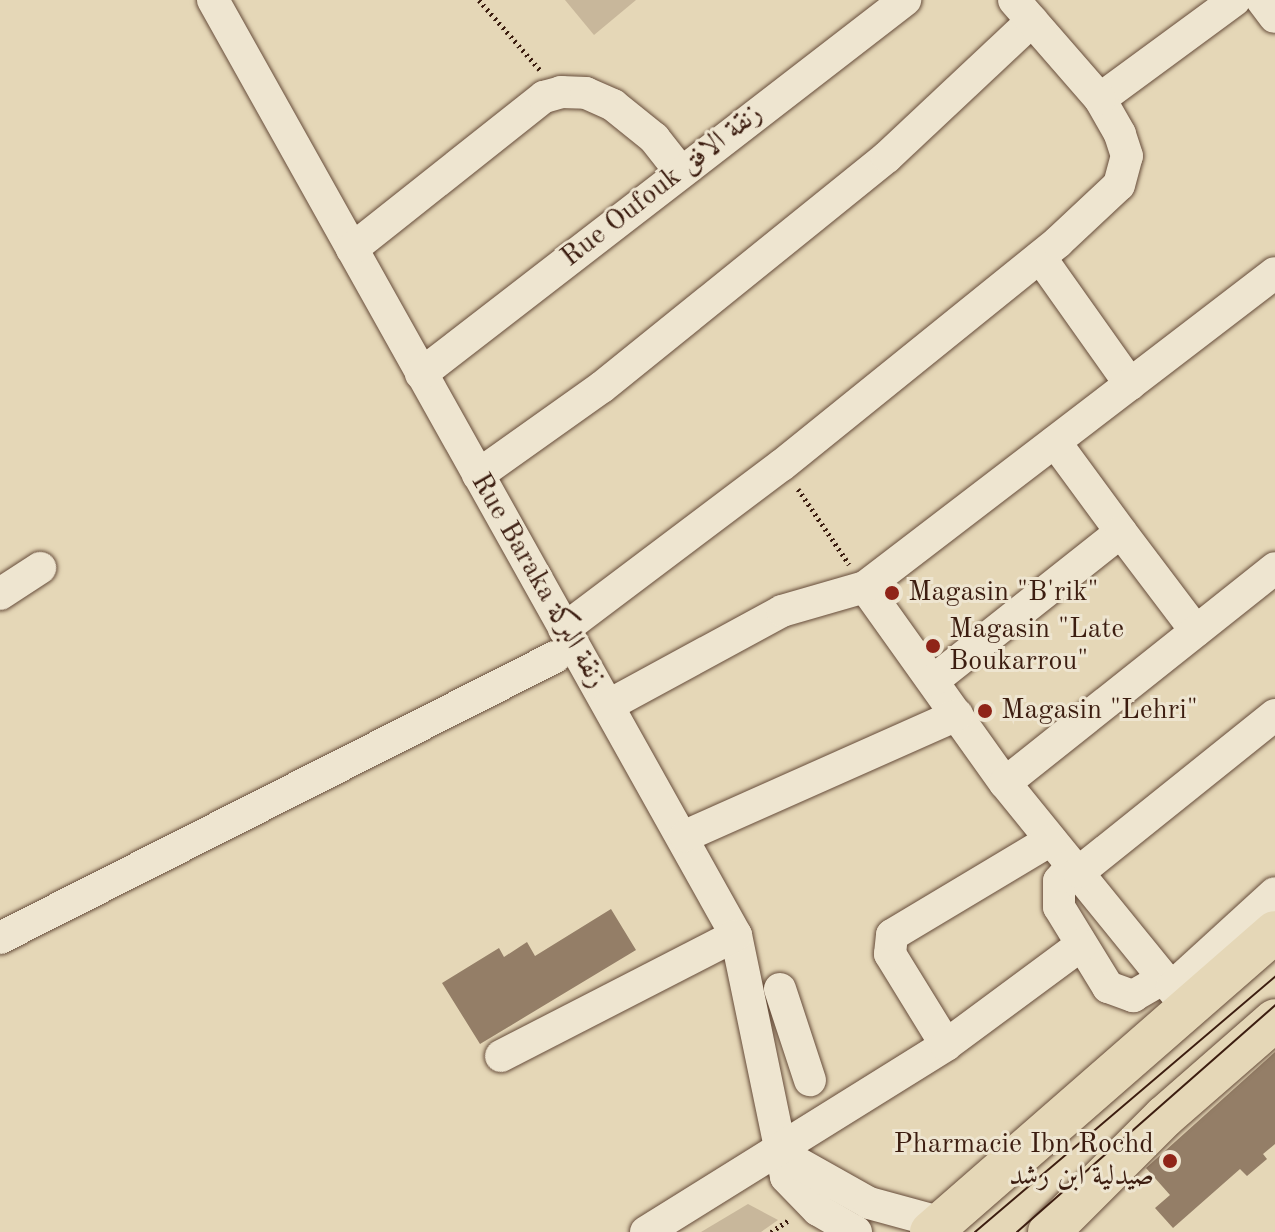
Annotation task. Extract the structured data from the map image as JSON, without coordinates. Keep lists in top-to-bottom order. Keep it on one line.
{"streets":{"street":["Rue Oufouk زنقة الافق","Rue Baraka زنقة البركة"]},"crossings":[["Rue Oufouk زنقة الافق","Rue Baraka زنقة البركة"]],"places":["Magasin \"B'rik\"","Magasin \"Late Boukarrou\"","Magasin \"Lehri\"","Pharmacie Ibn Rochd صيدلية ابن رشد"]}
